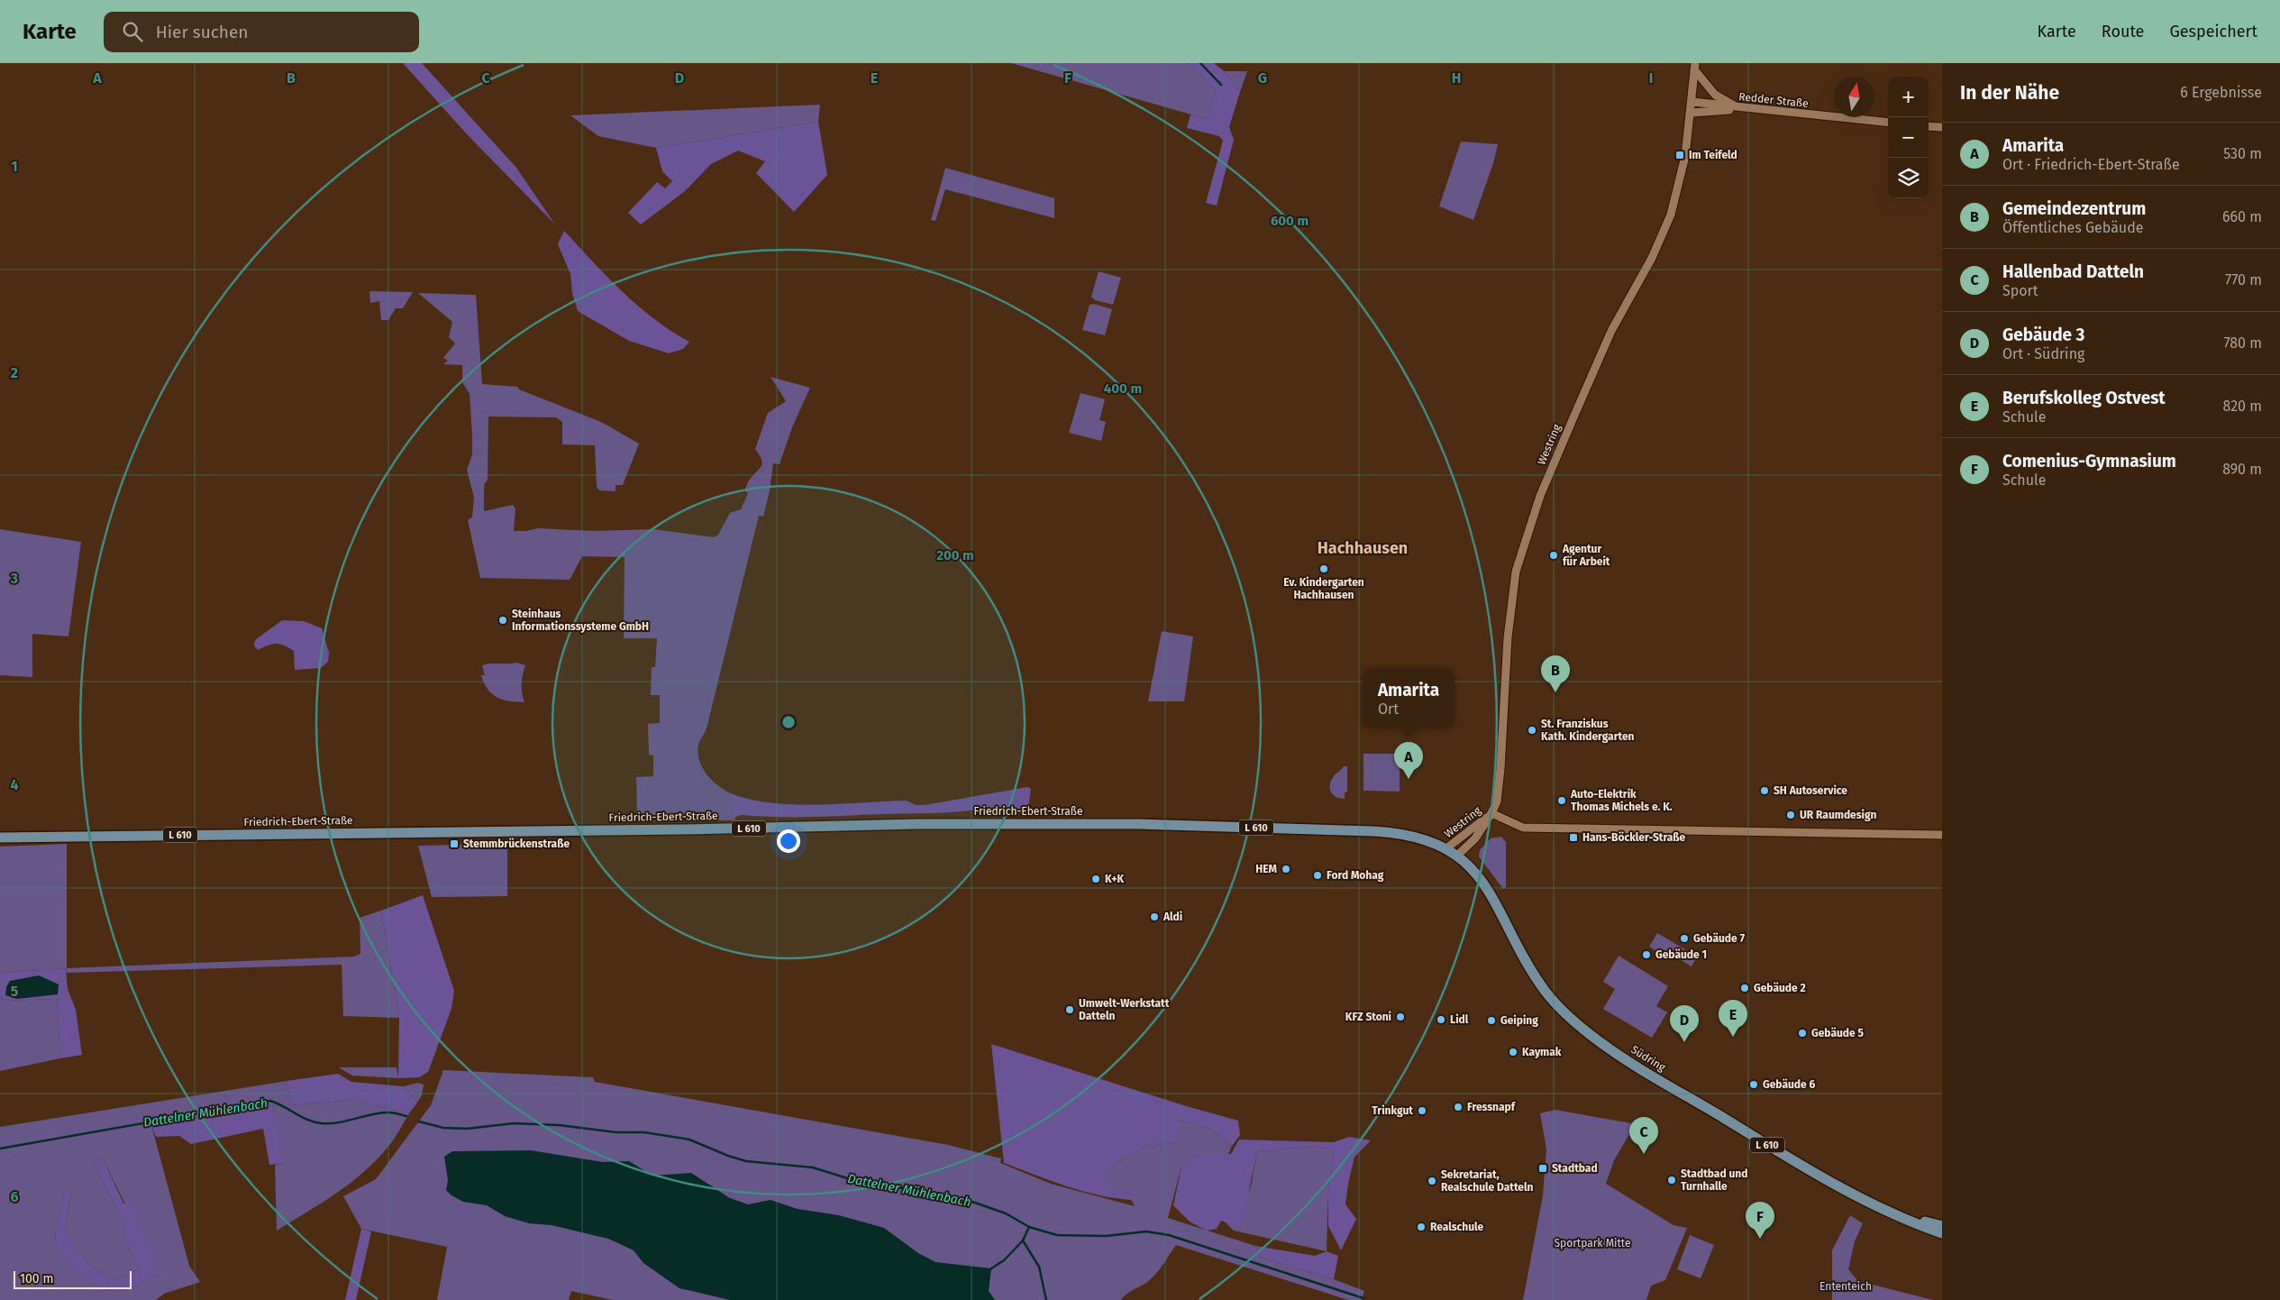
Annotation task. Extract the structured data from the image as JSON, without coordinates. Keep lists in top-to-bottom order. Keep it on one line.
{"streets":{"main road":["Friedrich-Ebert-Straße","L 610","Südring"],"street":["Redder Straße","Westring"]},"crossings":[["Redder Straße","Westring"],["Westring","Friedrich-Ebert-Straße"],["Westring","Südring"],["Friedrich-Ebert-Straße","Südring"]],"districts":["Hachhausen"],"water":["Dattelner Mühlenbach"],"parks":["Sportpark Mitte","Ententeich"],"places":{"transit":["Im Teifeld","Hans-Böckler-Straße","Stemmbrückenstraße","Stadtbad"],"other":["Agentur für Arbeit","Ev. Kindergarten Hachhausen","Steinhaus Informationssysteme GmbH","St. Franziskus Kath. Kindergarten","SH Autoservice","Auto-Elektrik Thomas Michels e. K.","UR Raumdesign","HEM","Ford Mohag","K+K","Aldi","Gebäude 7","Gebäude 1","Gebäude 2","Umwelt-Werkstatt Datteln","KFZ Stoni","Lidl","Geiping","Gebäude 5","Kaymak","Gebäude 6","Fressnapf","Trinkgut","Stadtbad und Turnhalle","Sekretariat, Realschule Datteln","Realschule"]},"scale_bar":"100 m","north":"top","page":{"header":"Karte","search":"Hier suchen","nav":["Karte","Route","Gespeichert"],"heading":["In der Nähe","6 Ergebnisse"],"map_buttons":["+","−"],"list":[{"mark":"A","name":"Amarita","note":"Ort · Friedrich-Ebert-Straße","value":"530 m"},{"mark":"B","name":"Gemeindezentrum","note":"Öffentliches Gebäude","value":"660 m"},{"mark":"C","name":"Hallenbad Datteln","note":"Sport","value":"770 m"},{"mark":"D","name":"Gebäude 3","note":"Ort · Südring","value":"780 m"},{"mark":"E","name":"Berufskolleg Ostvest","note":"Schule","value":"820 m"},{"mark":"F","name":"Comenius-Gymnasium","note":"Schule","value":"890 m"}],"pins":["B","A","E","D","C","F"],"popup":["Amarita","Ort"],"scale":"100 m"},"grid":{"columns":["A","B","C","D","E","F","G","H","I"],"rows":["1","2","3","4","5","6"]},"rings":["600 m","400 m","200 m"]}
